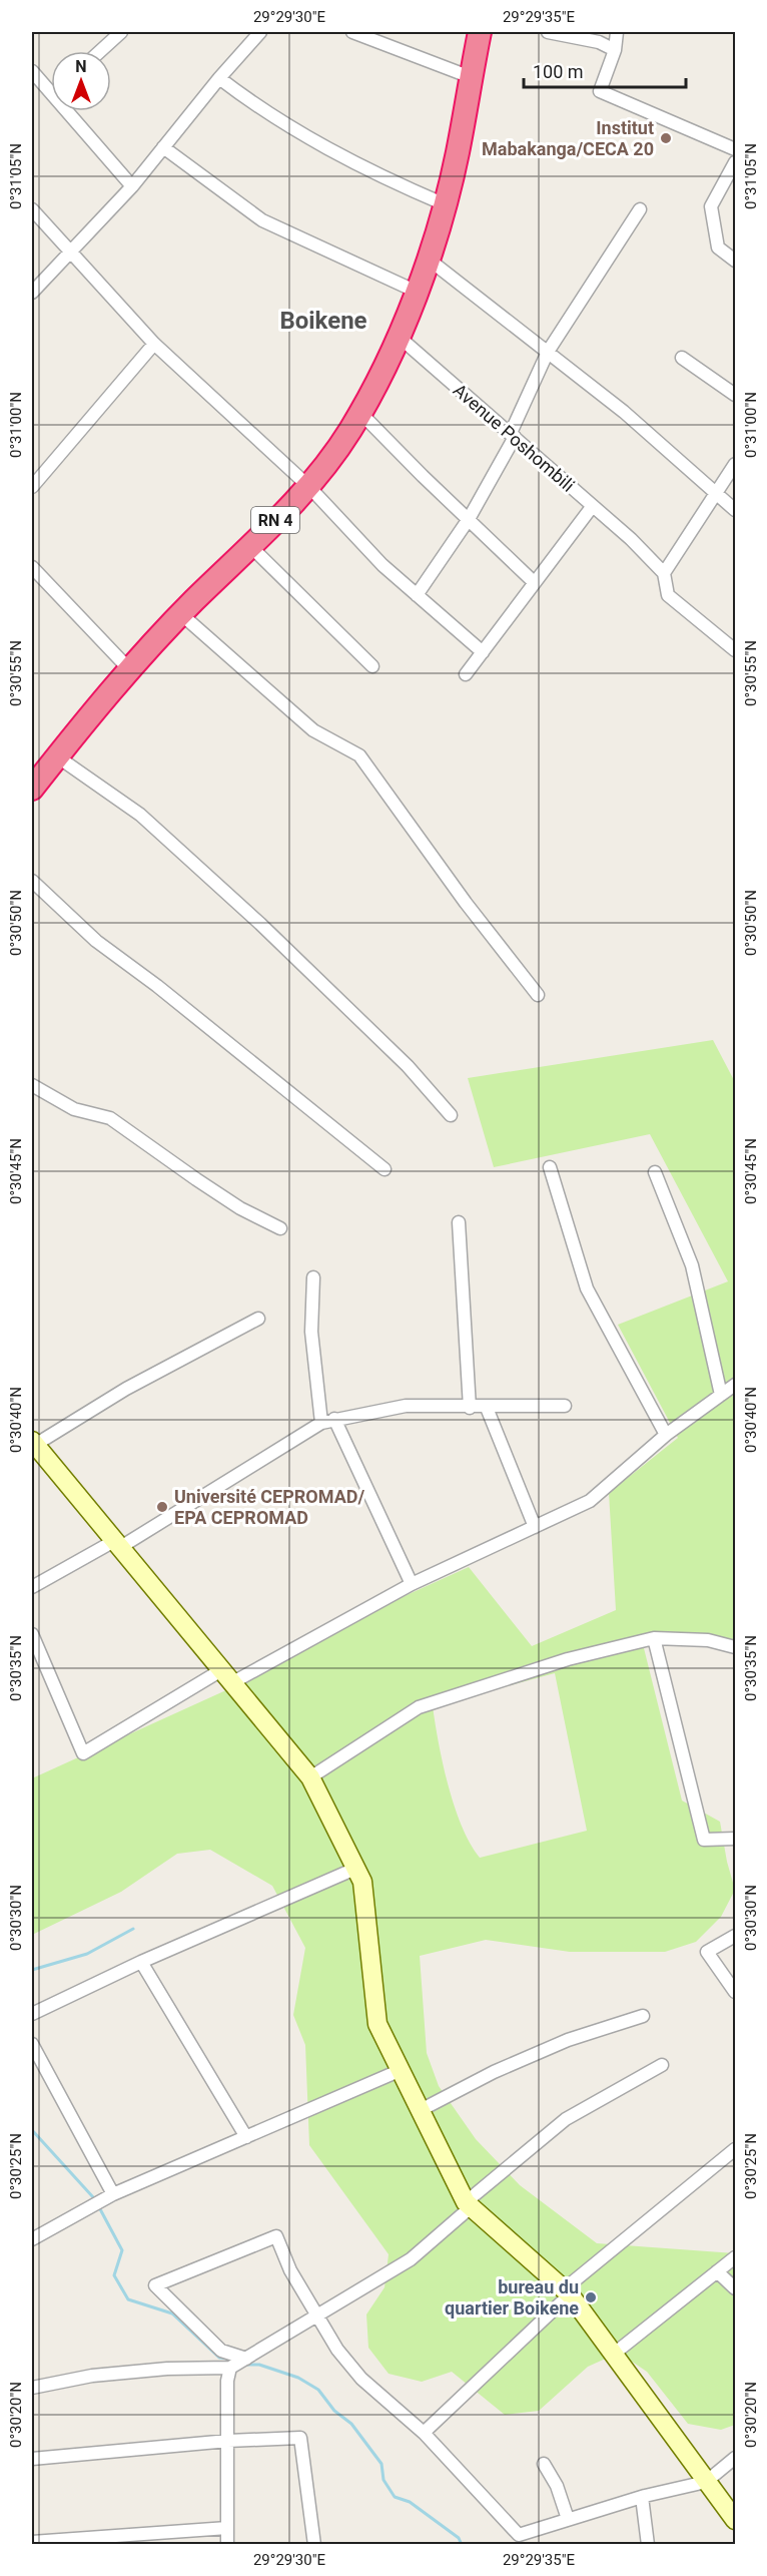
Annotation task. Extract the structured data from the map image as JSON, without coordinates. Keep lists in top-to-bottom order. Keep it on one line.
{"streets":{"highway":["RN 4"],"street":["Avenue Poshombili"]},"crossings":[["Avenue Poshombili","RN 4"]],"districts":["Boikene"],"places":["Institut Mabakanga/CECA 20","Université CEPROMAD/ EPA CEPROMAD","bureau du quartier Boikene"],"scale_bar":"100 m","north":"top","coordinates":["29°29'30\"E","29°29'35\"E","0°31'05\"N","0°31'00\"N","0°30'55\"N","0°30'50\"N","0°30'45\"N","0°30'40\"N","0°30'35\"N","0°30'30\"N","0°30'25\"N","0°30'20\"N"]}
